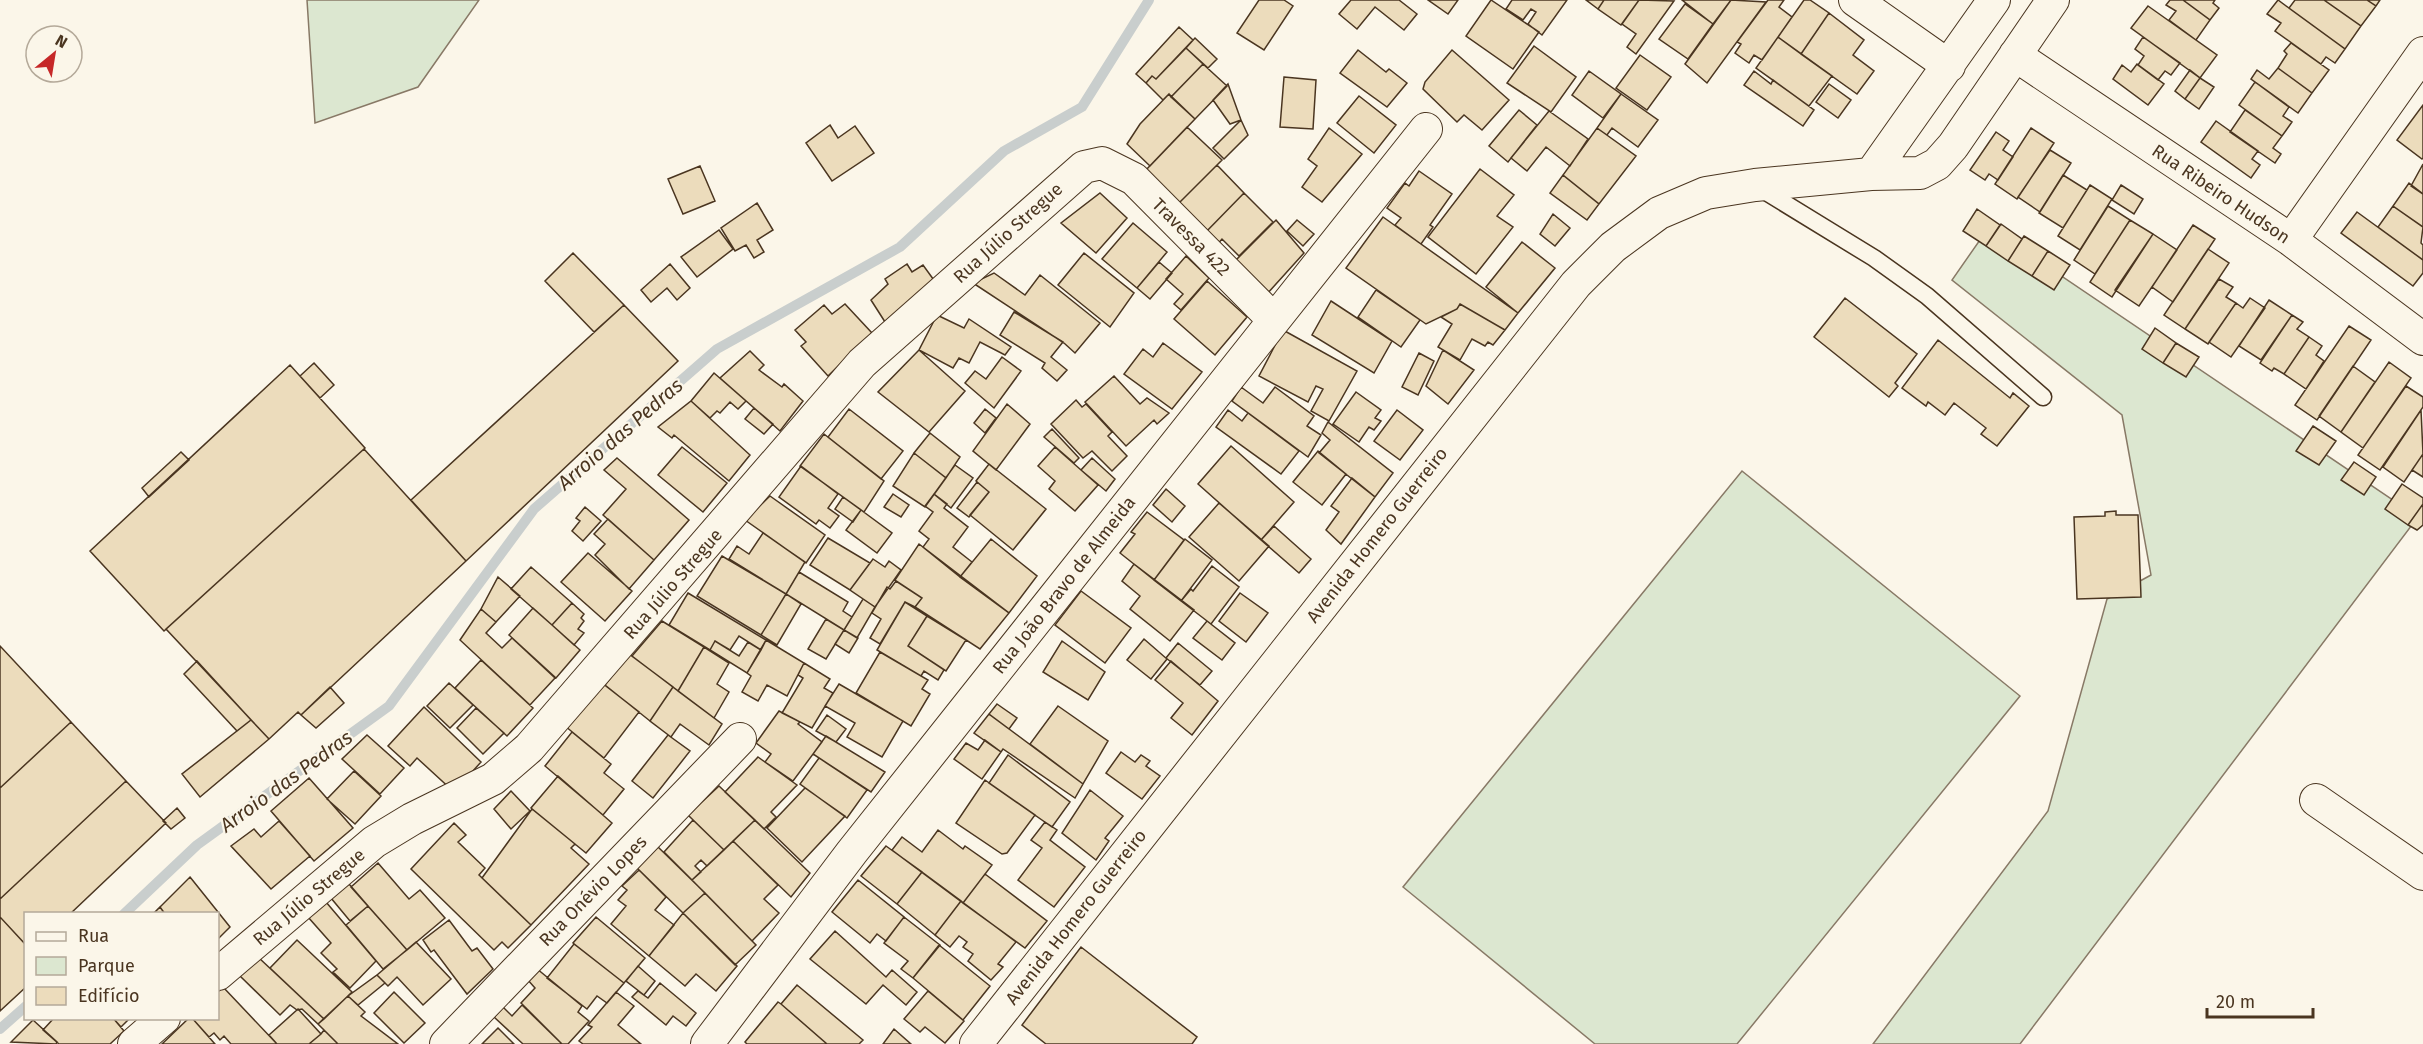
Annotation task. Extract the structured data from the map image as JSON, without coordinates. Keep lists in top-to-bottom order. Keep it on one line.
{"streets":{"street":["Rua Ribeiro Hudson","Rua Júlio Stregue","Travessa 422","Avenida Homero Guerreiro","Rua João Bravo de Almeida","Rua Onévio Lopes"]},"crossings":[["Rua Ribeiro Hudson","Avenida Homero Guerreiro"],["Rua Júlio Stregue","Travessa 422"],["Travessa 422","Rua João Bravo de Almeida"]],"water":["Arroio das Pedras"],"legend":["Rua","Parque","Edifício"],"scale_bar":"20 m","north":"top right"}
